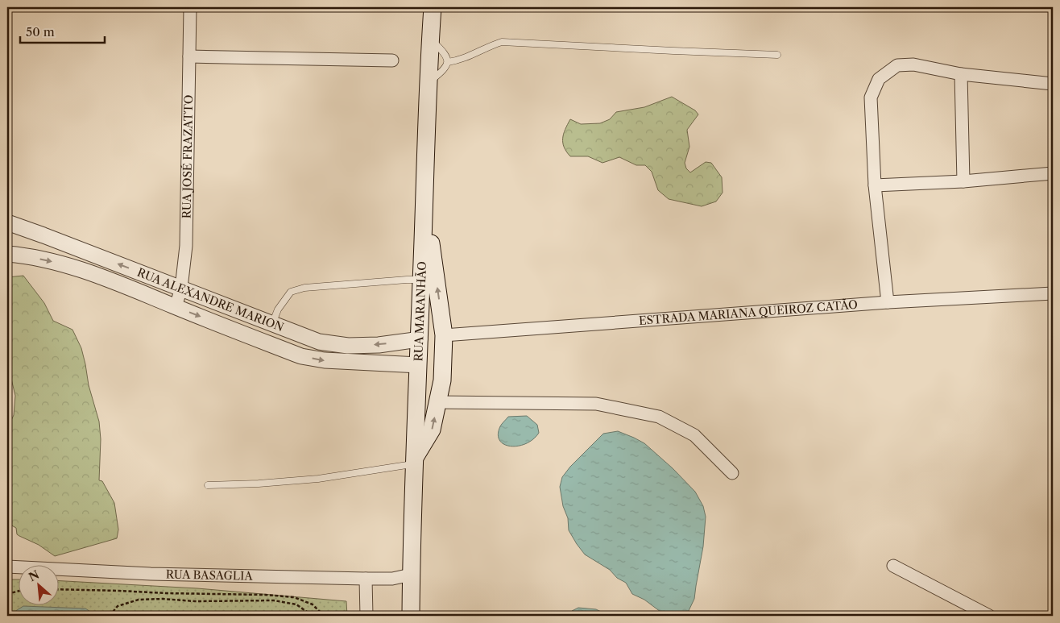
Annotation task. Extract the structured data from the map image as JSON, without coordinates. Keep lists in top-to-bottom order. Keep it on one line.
{"streets":{"main road":["RUA MARANHÃO"],"street":["RUA JOSÉ FRAZATTO","RUA ALEXANDRE MARION","ESTRADA MARIANA QUEIROZ CATÃO","RUA BASAGLIA"]},"crossings":[["RUA JOSÉ FRAZATTO","RUA ALEXANDRE MARION"],["RUA ALEXANDRE MARION","RUA MARANHÃO"],["RUA MARANHÃO","RUA BASAGLIA"]],"scale_bar":"50 m","north":"top left"}
